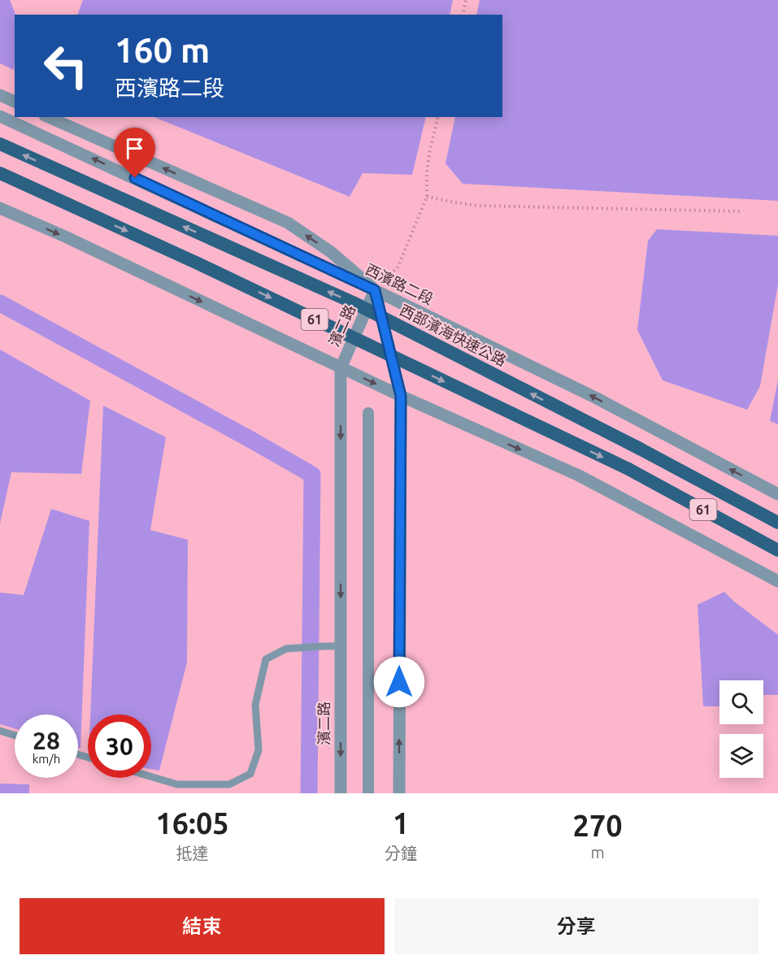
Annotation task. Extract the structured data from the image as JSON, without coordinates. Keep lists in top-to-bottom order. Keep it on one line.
{"streets":{"highway":["61","西部濱海快速公路"],"street":["西濱路二段","濱二路"]},"crossings":[["西濱路二段","濱二路"]],"page":{"turn":["160 m","西濱路二段"],"speed":"28 km/h","limit":"30","eta":["16:05","抵達","1","分鐘","270","m"],"buttons":["結束","分享"]}}
